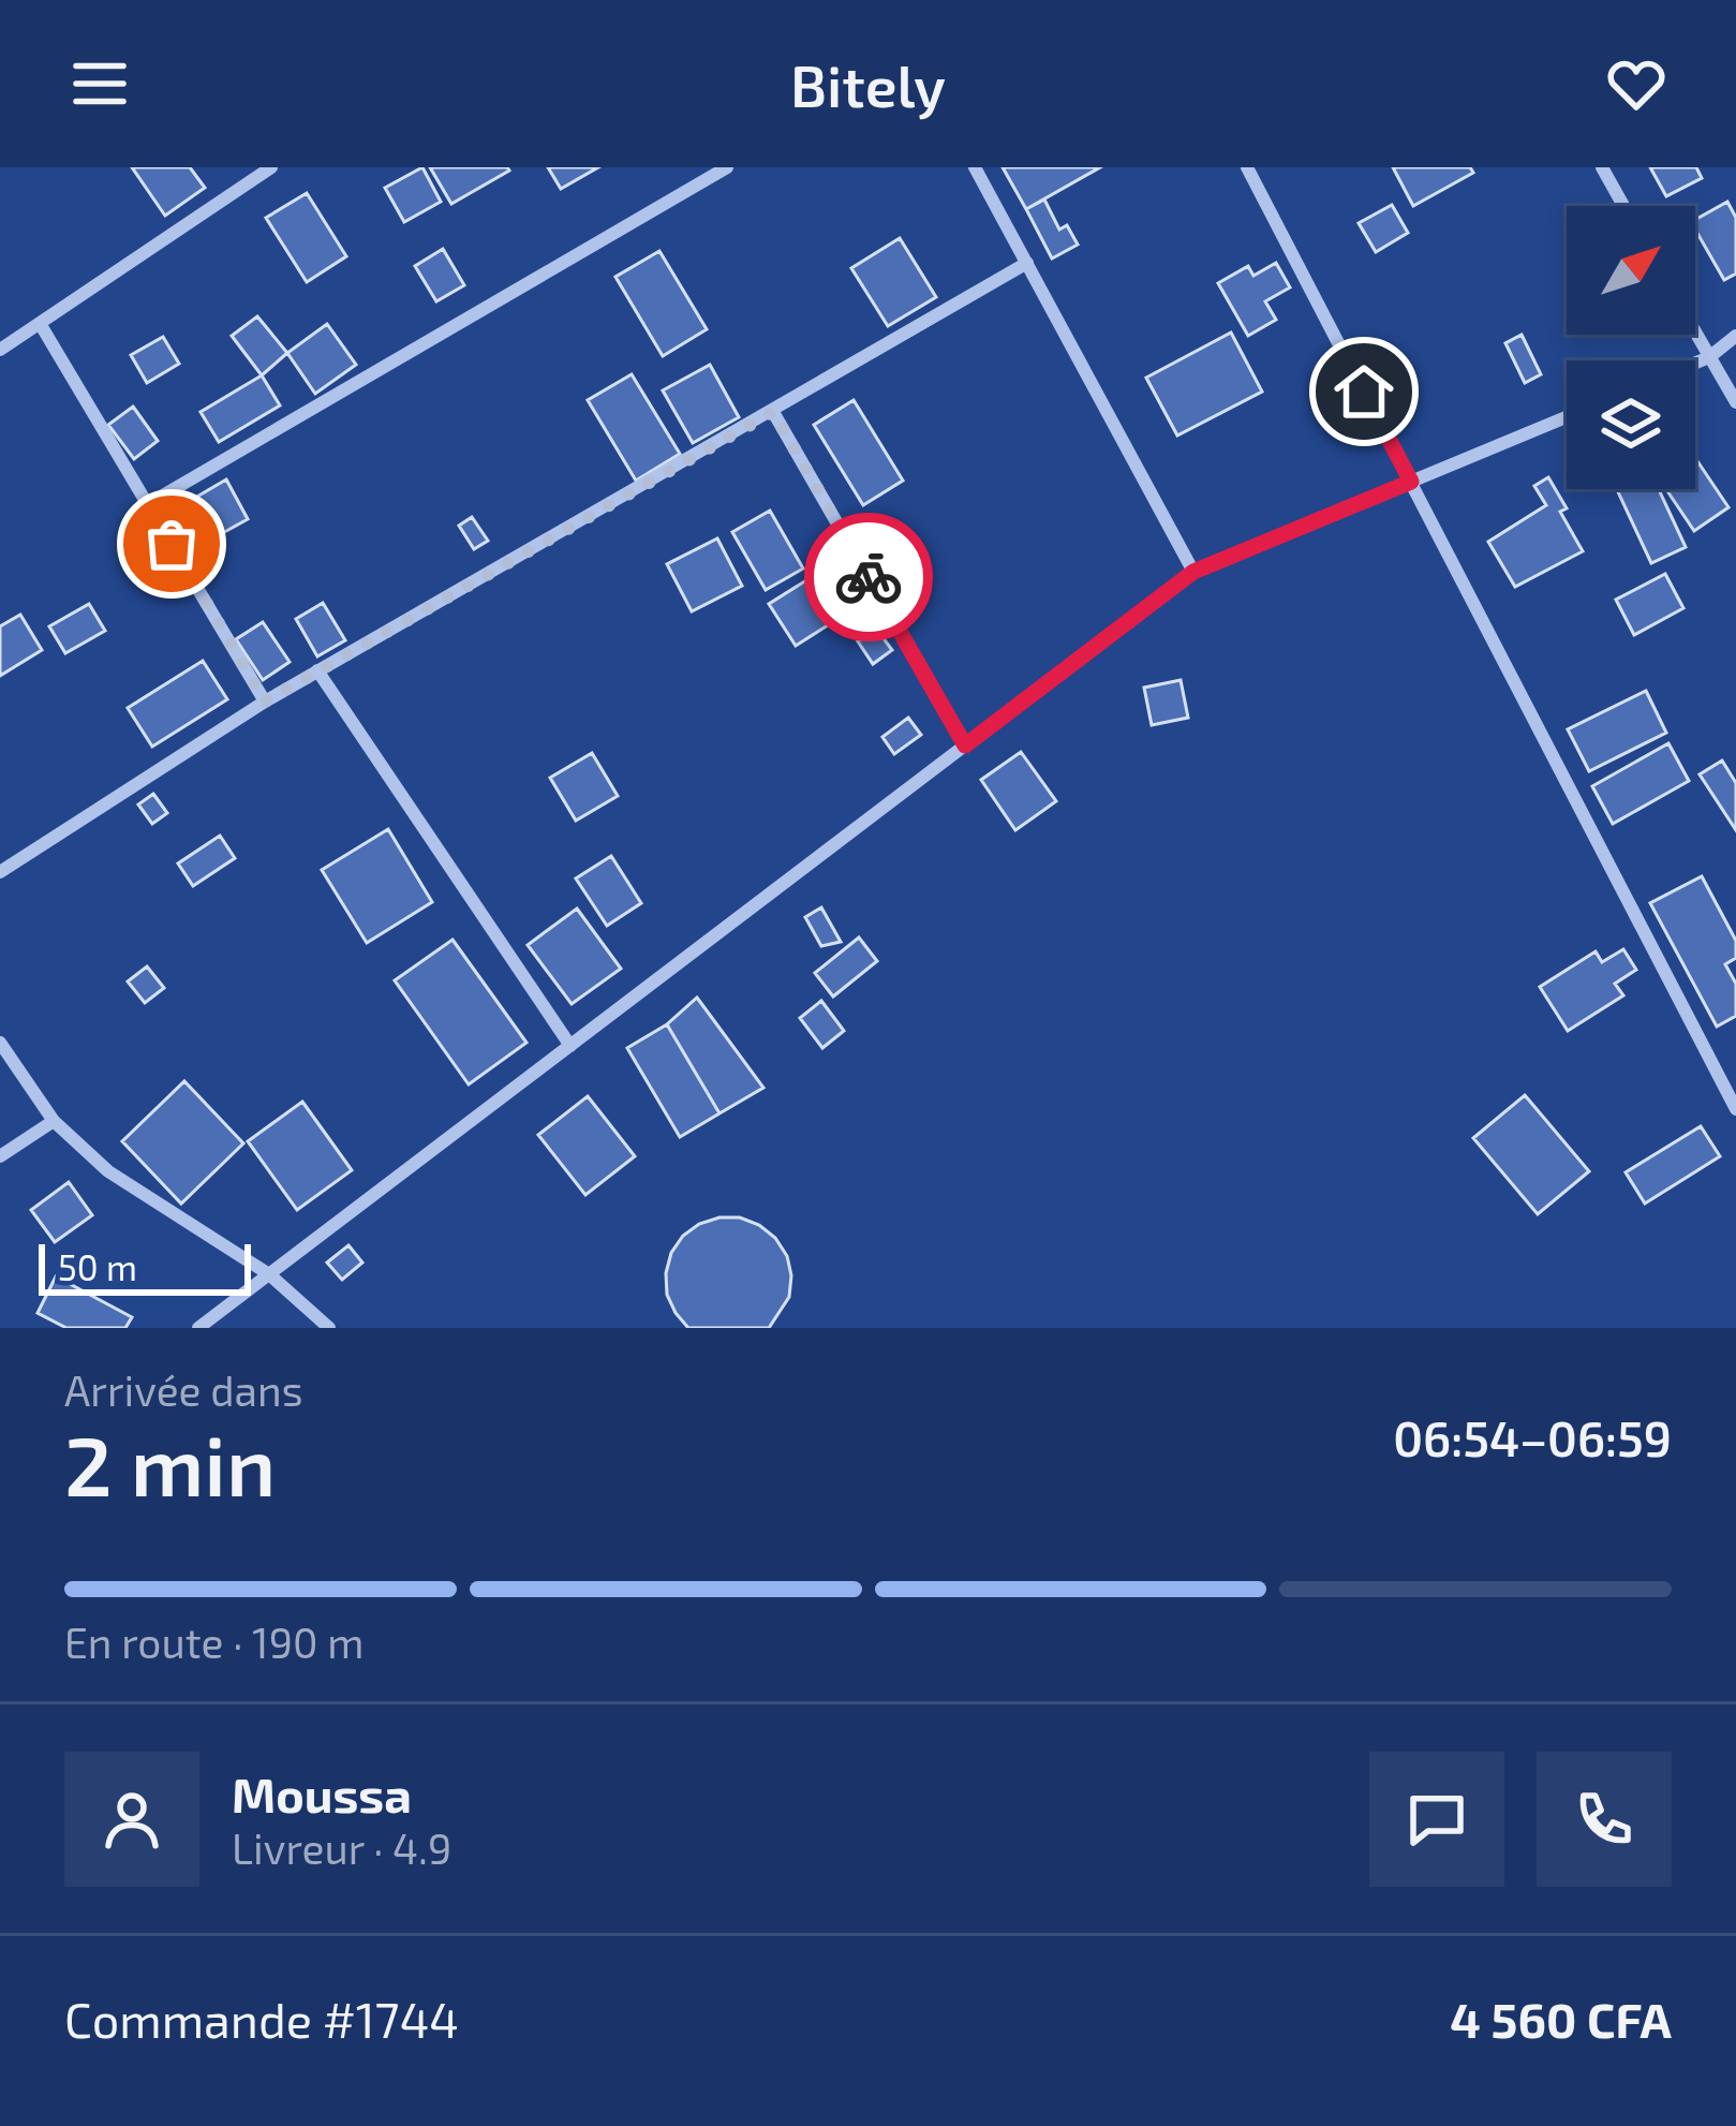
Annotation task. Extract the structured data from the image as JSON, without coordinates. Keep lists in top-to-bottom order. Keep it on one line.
{"scale_bar":"50 m","north":"top right","page":{"header":"Bitely","scale":"50 m","heading":["2 min","Arrivée dans","06:54–06:59"],"panel":["Moussa","Livreur · 4.9","Commande #1744","4 560 CFA"],"bar":"En route · 190 m"}}
